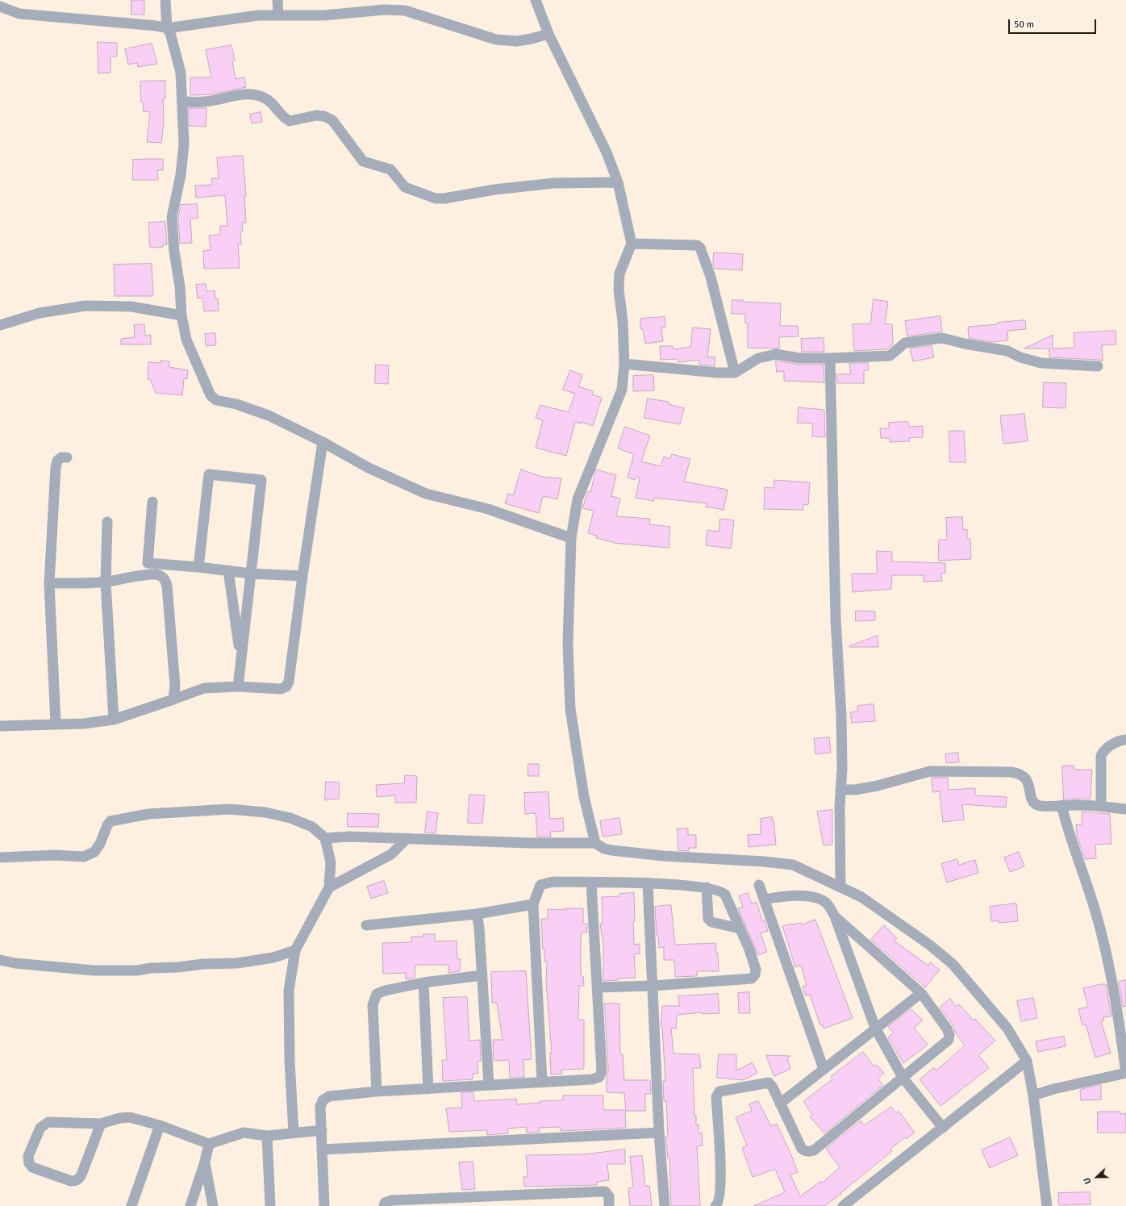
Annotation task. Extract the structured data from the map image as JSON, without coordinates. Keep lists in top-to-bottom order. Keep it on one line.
{"scale_bar":"50 m","north":"left"}
